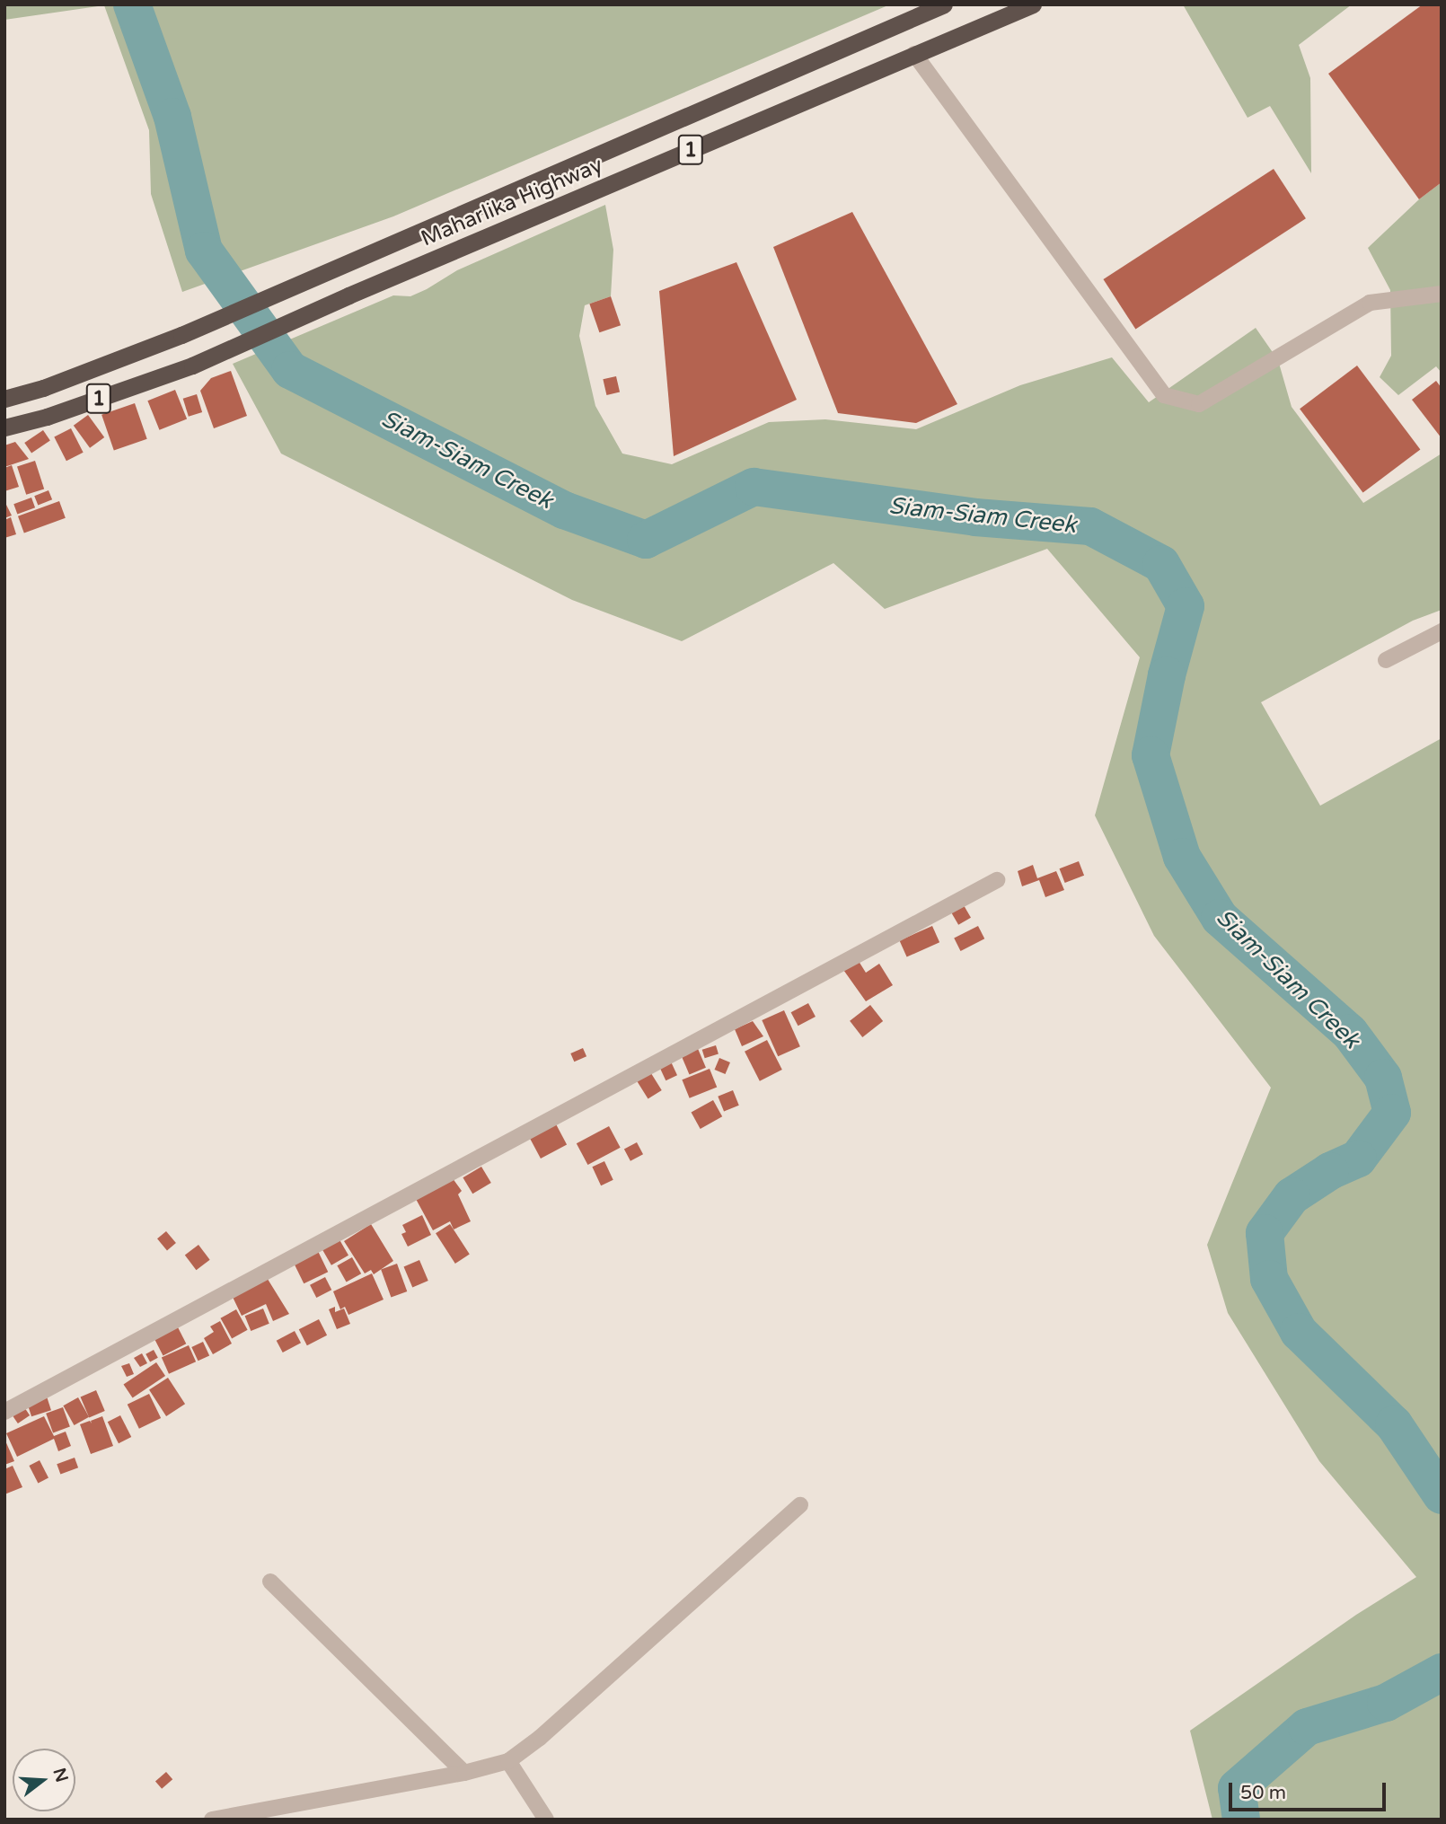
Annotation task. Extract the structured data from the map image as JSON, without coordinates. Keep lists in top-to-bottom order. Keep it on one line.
{"streets":{"highway":["1","Maharlika Highway"]},"water":["Siam-Siam Creek"],"scale_bar":"50 m","north":"right"}
